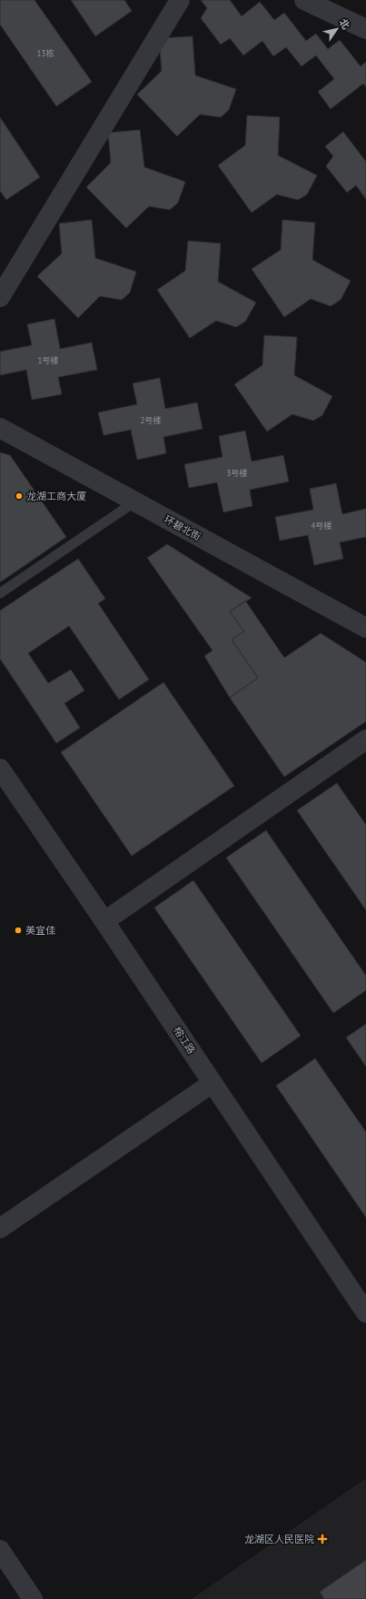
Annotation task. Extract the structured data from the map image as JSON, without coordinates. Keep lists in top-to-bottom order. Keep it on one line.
{"streets":{"street":["环碧北街","榕江路"]},"places":{"other":["龙湖工商大厦","美宜佳"],"health":["龙湖区人民医院"]},"house_numbers":["13栋","1号楼","2号楼","3号楼","4号楼"],"north":"top right"}
